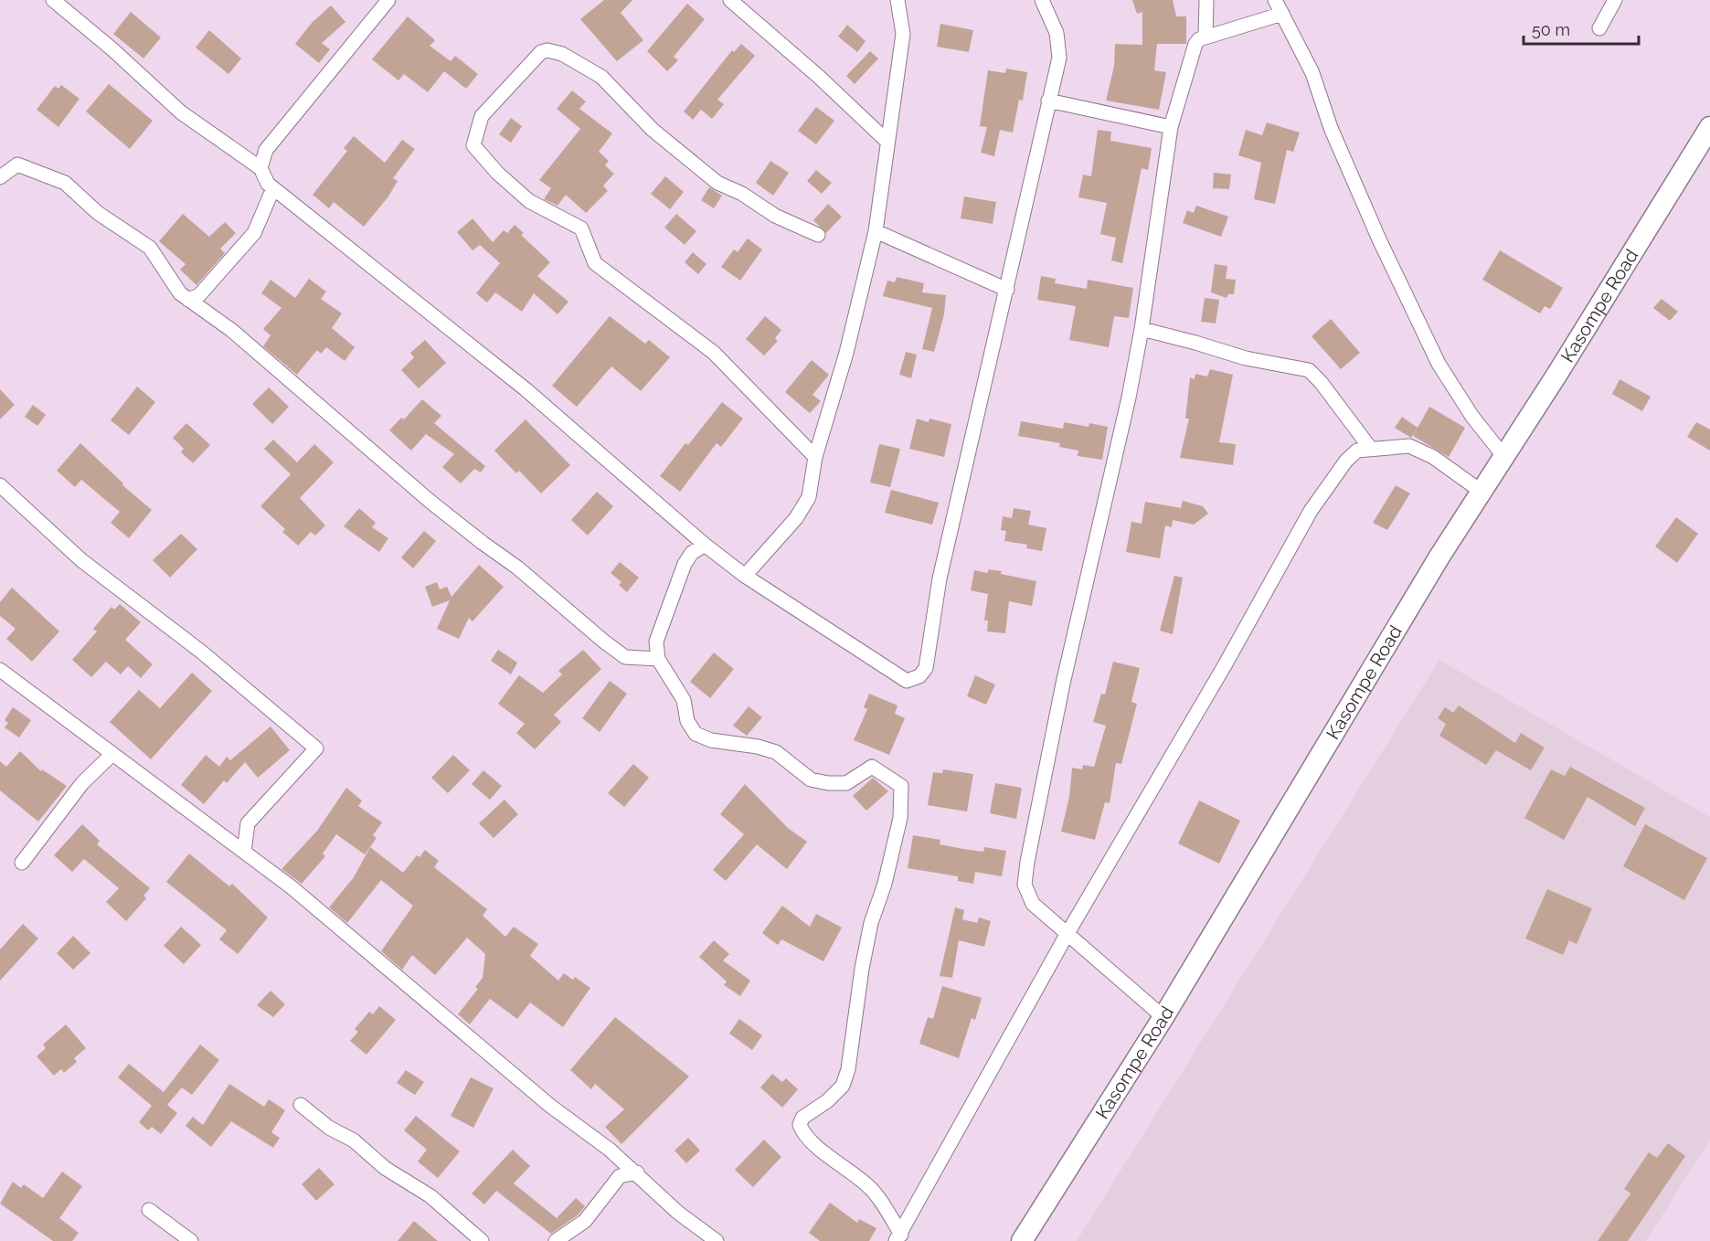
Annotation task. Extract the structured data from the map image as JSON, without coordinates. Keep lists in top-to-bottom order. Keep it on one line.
{"streets":{"street":["Kasompe Road"]},"scale_bar":"50 m"}
